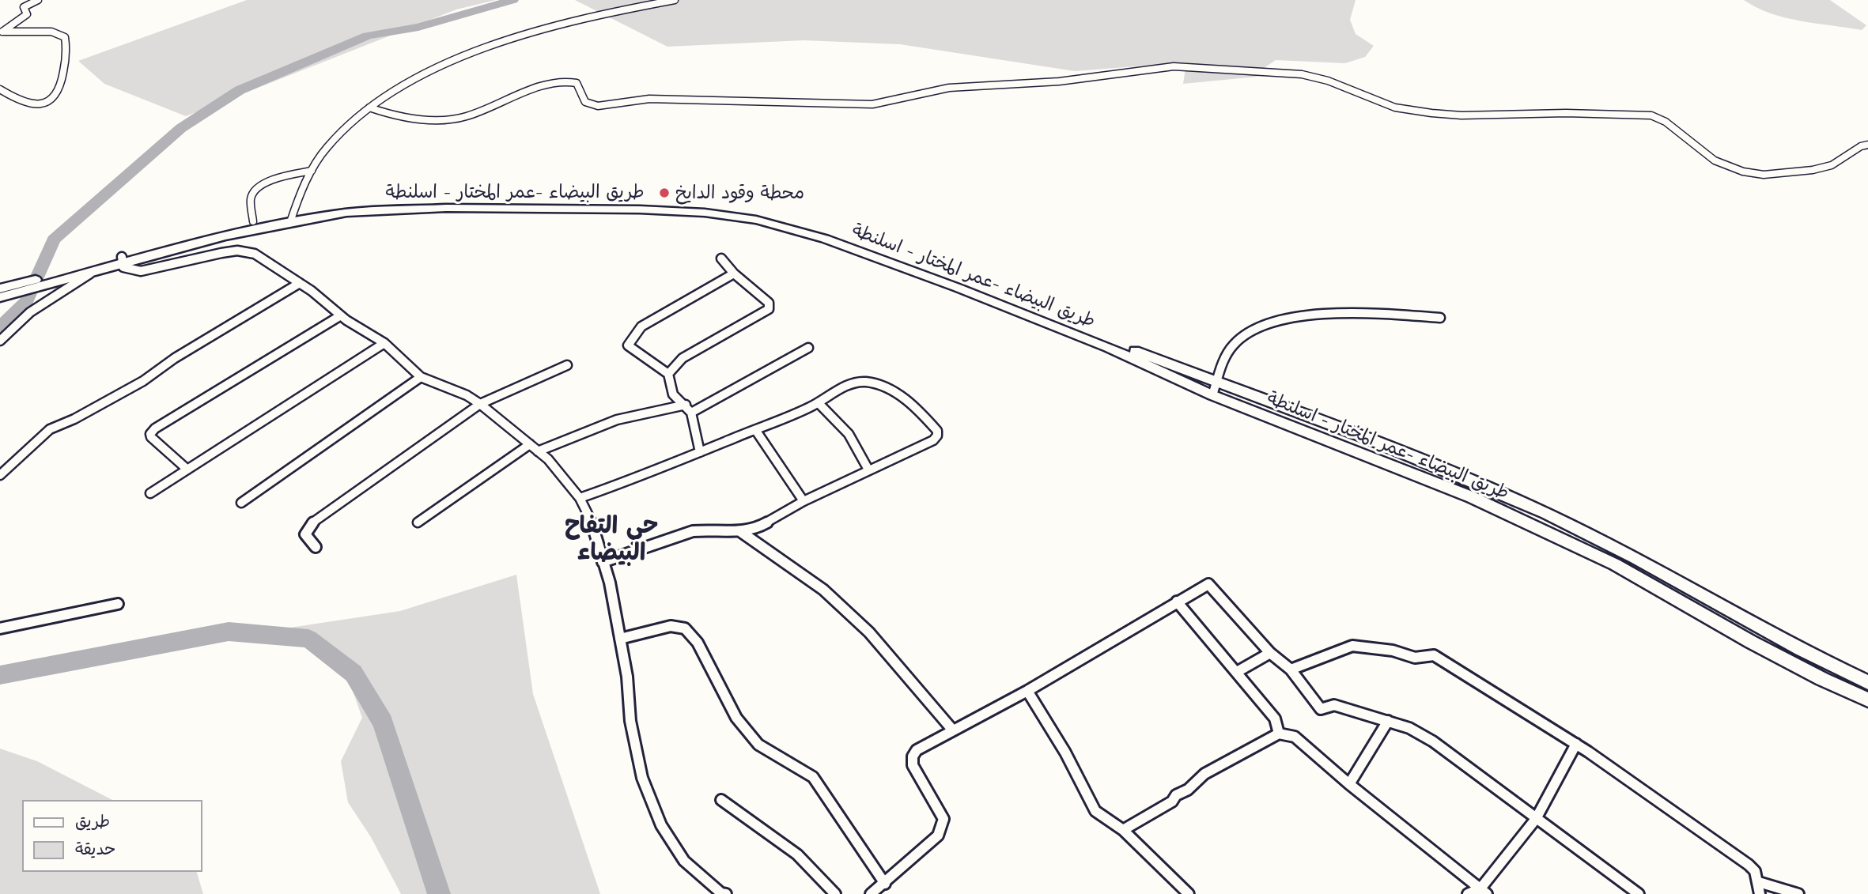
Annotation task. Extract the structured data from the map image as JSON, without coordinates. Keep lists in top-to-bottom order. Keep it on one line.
{"streets":{"main road":["طريق البيضاء -عمر المختار - اسلنطة"]},"districts":["حي التفاح البيضاء"],"places":["محطة وقود الدايخ"],"legend":["طريق","حديقة"]}
